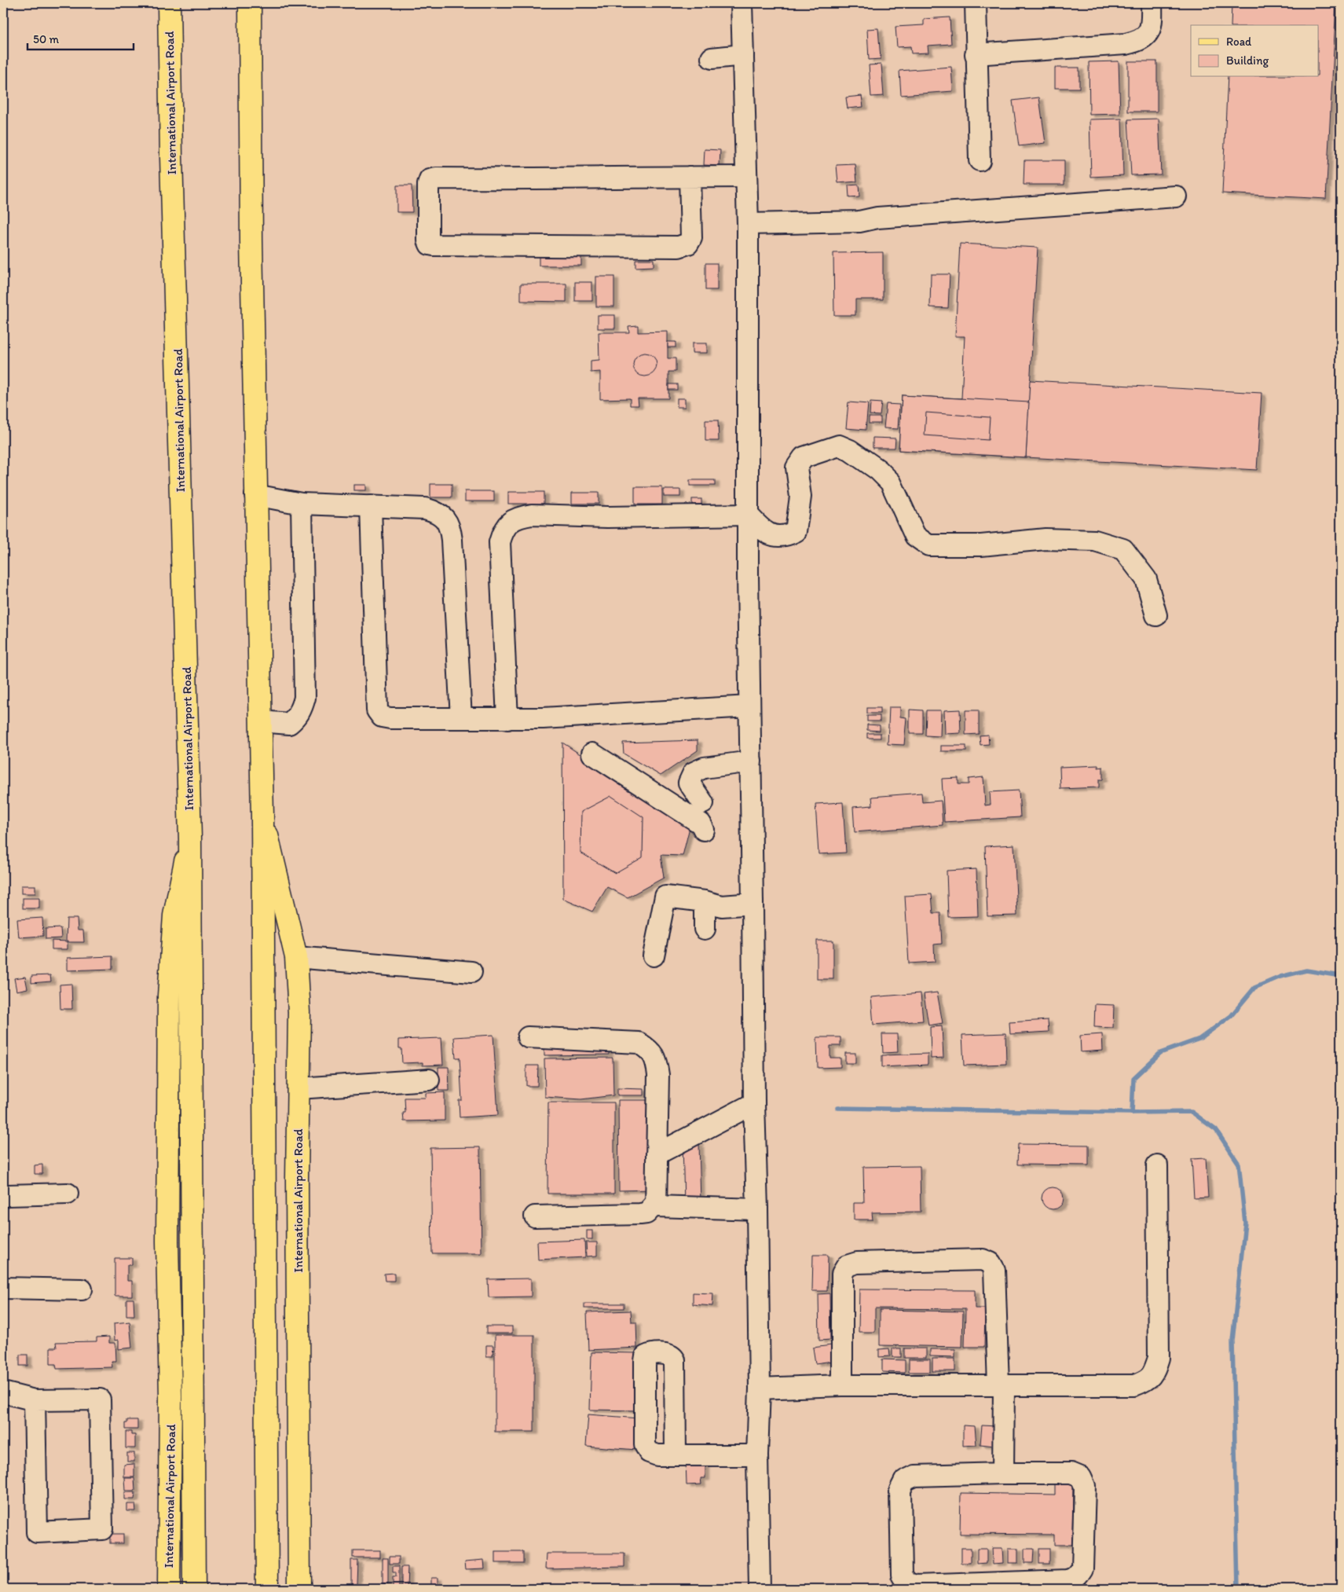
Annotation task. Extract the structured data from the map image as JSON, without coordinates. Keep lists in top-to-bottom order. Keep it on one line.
{"streets":{"main road":["International Airport Road"]},"legend":["Road","Building"],"scale_bar":"50 m"}
